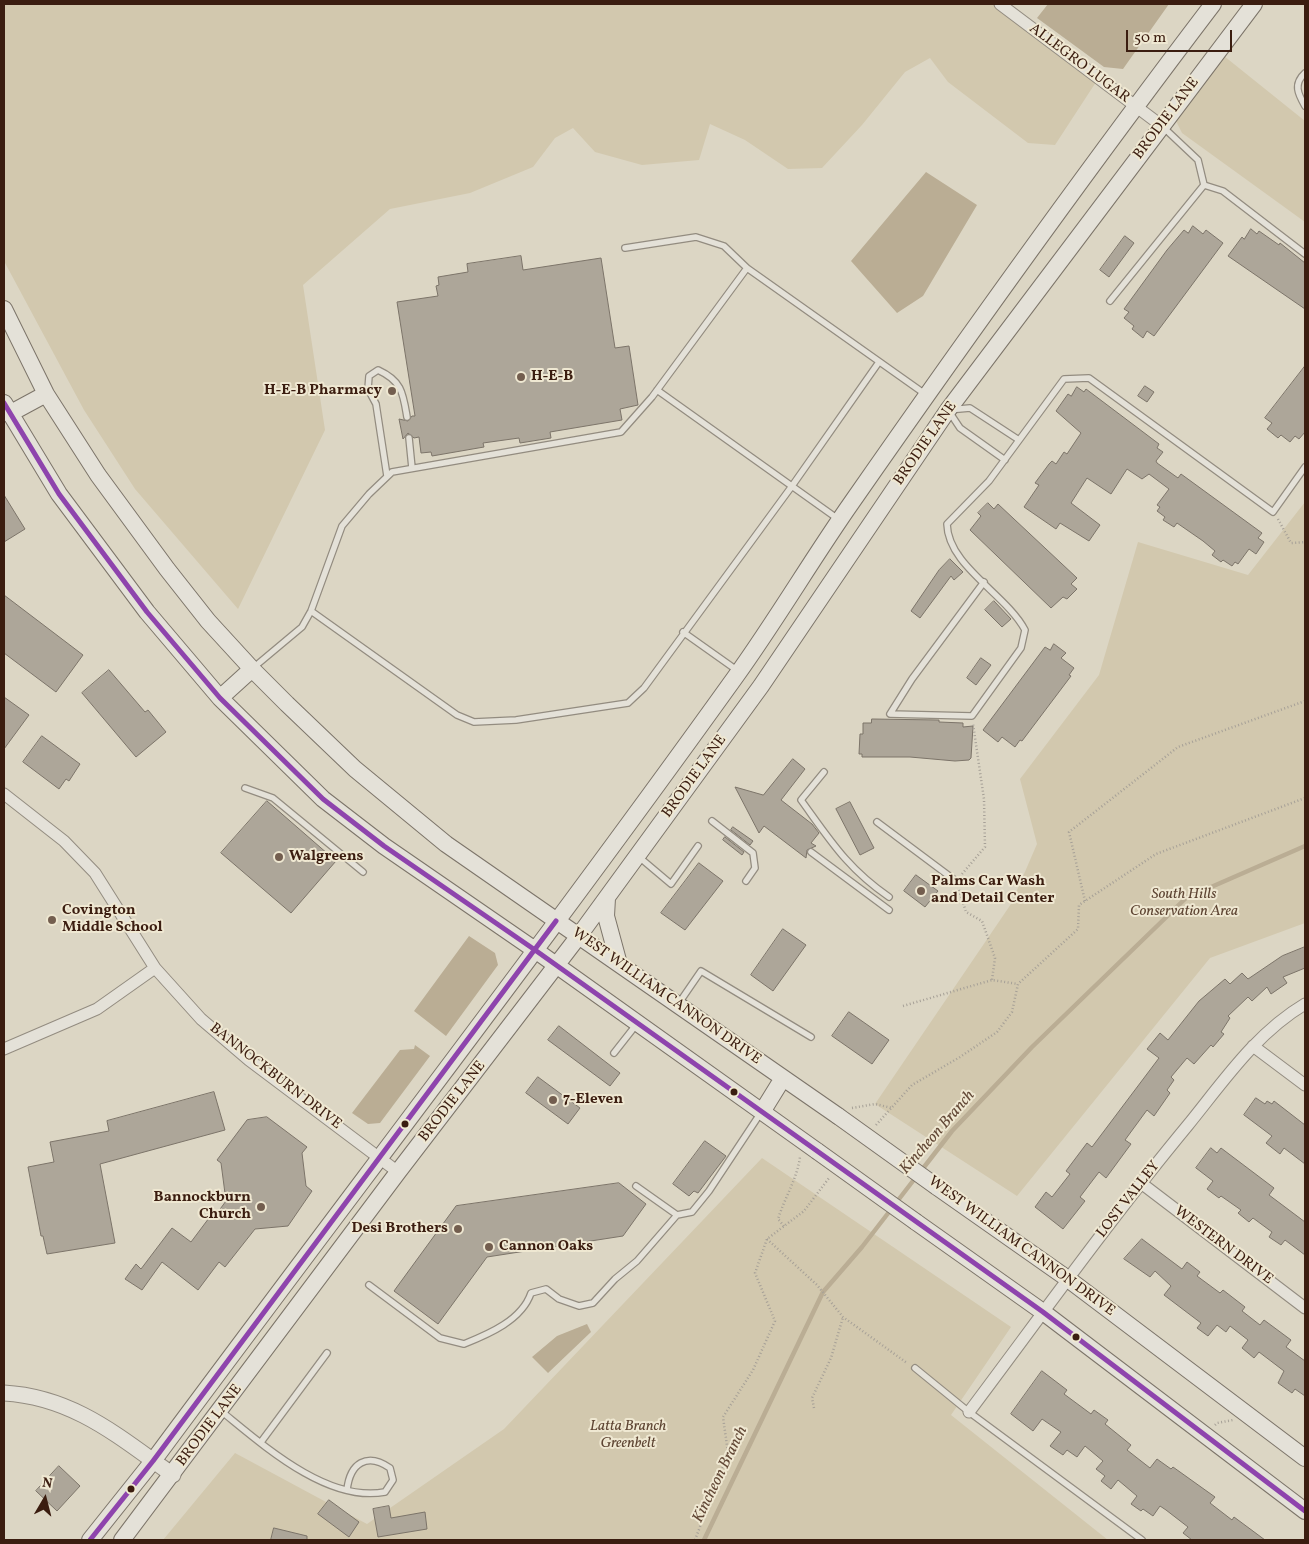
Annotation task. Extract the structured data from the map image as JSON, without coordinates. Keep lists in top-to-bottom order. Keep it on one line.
{"streets":{"main road":["BRODIE LANE","WEST WILLIAM CANNON DRIVE"],"street":["ALLEGRO LUGAR","BANNOCKBURN DRIVE","LOST VALLEY","WESTERN DRIVE"]},"crossings":[["ALLEGRO LUGAR","BRODIE LANE"],["BRODIE LANE","WEST WILLIAM CANNON DRIVE"],["BRODIE LANE","BANNOCKBURN DRIVE"],["WEST WILLIAM CANNON DRIVE","LOST VALLEY"],["LOST VALLEY","WESTERN DRIVE"]],"water":["Kincheon Branch"],"parks":["South Hills Conservation Area","Latta Branch Greenbelt"],"places":["H-E-B","H-E-B Pharmacy","Walgreens","Palms Car Wash and Detail Center","Covington Middle School","7-Eleven","Bannockburn Church","Desi Brothers","Cannon Oaks"],"scale_bar":"50 m","north":"top"}
